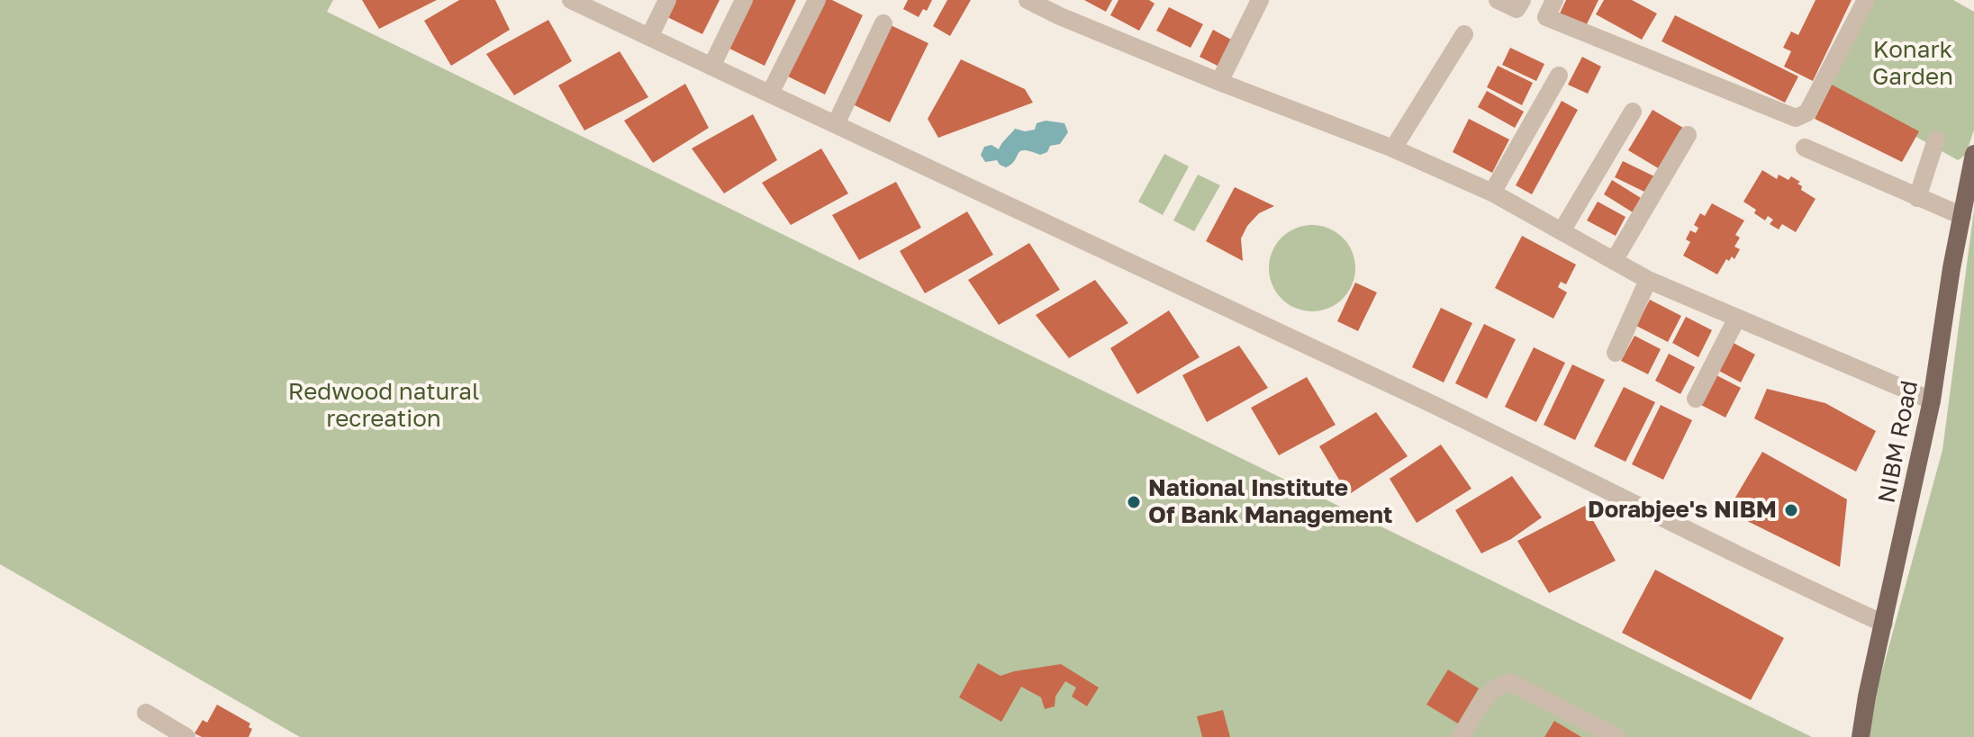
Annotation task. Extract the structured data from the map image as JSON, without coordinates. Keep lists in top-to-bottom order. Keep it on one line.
{"streets":{"main road":["NIBM Road"]},"parks":["Konark Garden","Redwood natural recreation"],"places":["National Institute Of Bank Management","Dorabjee's NIBM"]}
